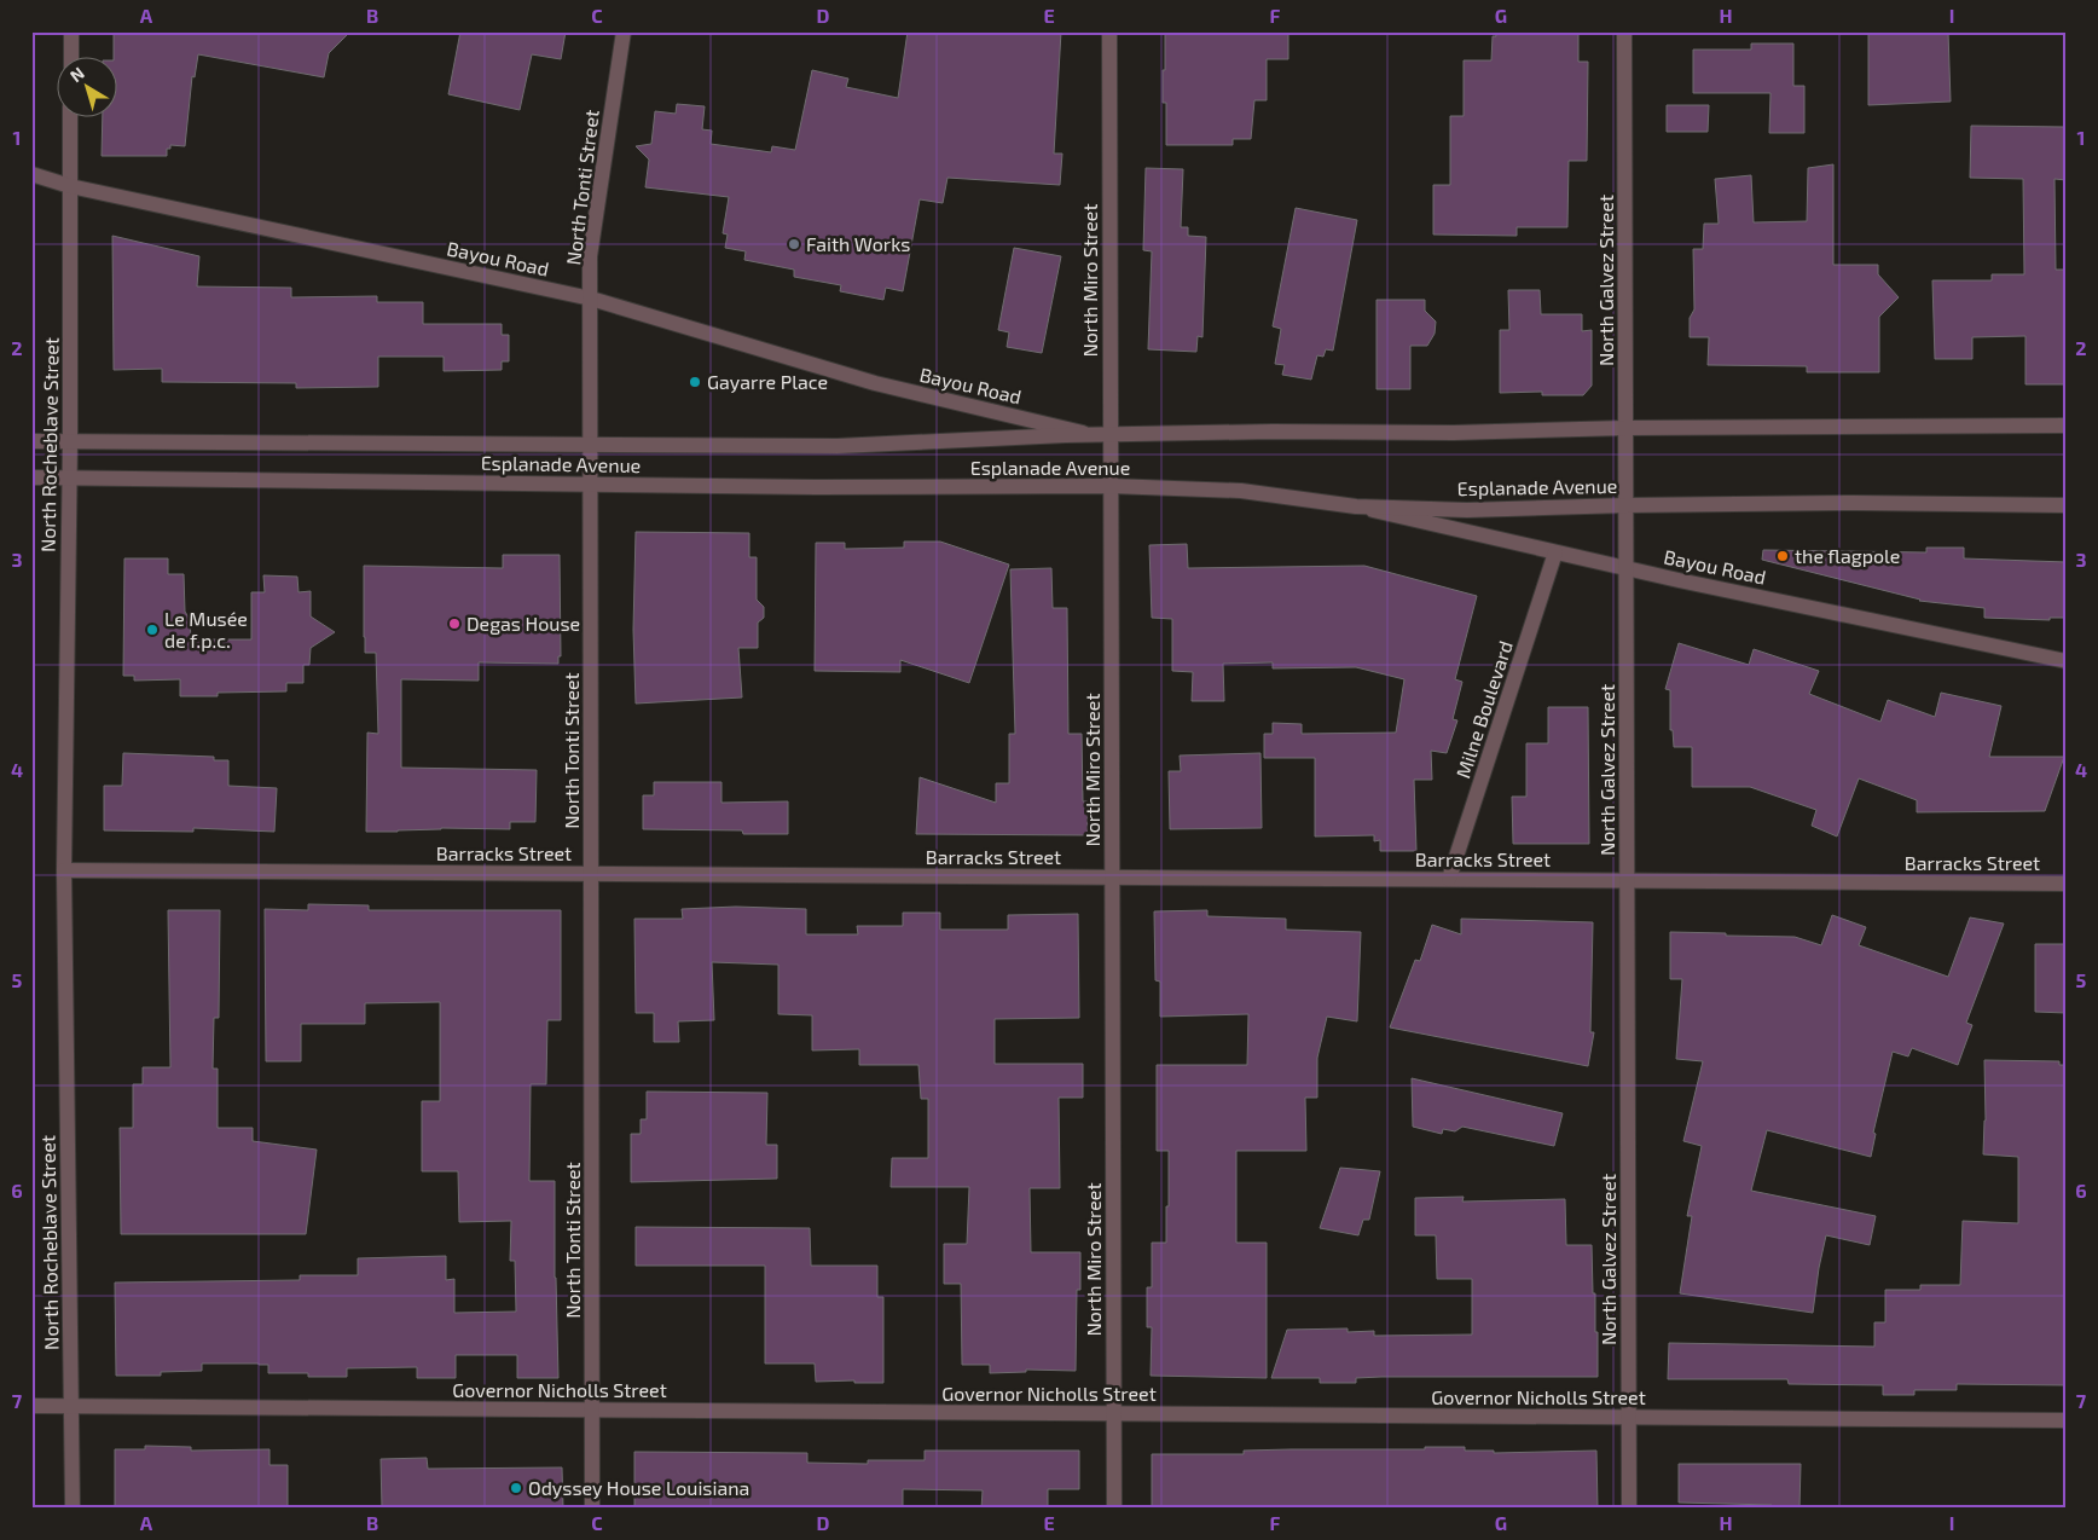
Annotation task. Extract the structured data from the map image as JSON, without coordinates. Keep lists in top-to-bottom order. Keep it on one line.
{"streets":{"street":["North Tonti Street","Bayou Road","North Miro Street","North Galvez Street","North Rocheblave Street","Esplanade Avenue","Milne Boulevard","Barracks Street","Governor Nicholls Street"]},"crossings":[["North Tonti Street","Bayou Road"],["North Tonti Street","Esplanade Avenue"],["North Tonti Street","Barracks Street"],["North Tonti Street","Governor Nicholls Street"],["Bayou Road","North Galvez Street"],["Bayou Road","North Rocheblave Street"],["Bayou Road","Esplanade Avenue"],["Bayou Road","Milne Boulevard"],["North Miro Street","Esplanade Avenue"],["North Miro Street","Barracks Street"],["North Miro Street","Governor Nicholls Street"],["North Galvez Street","Esplanade Avenue"],["North Galvez Street","Barracks Street"],["North Galvez Street","Governor Nicholls Street"],["North Rocheblave Street","Esplanade Avenue"],["North Rocheblave Street","Barracks Street"],["North Rocheblave Street","Governor Nicholls Street"],["Milne Boulevard","Barracks Street"]],"places":["Faith Works","Gayarre Place","the flagpole","Degas House","Le Musée de f.p.c.","Odyssey House Louisiana"],"north":"top left","grid":{"columns":["A","B","C","D","E","F","G","H","I"],"rows":["1","2","3","4","5","6","7"]}}
